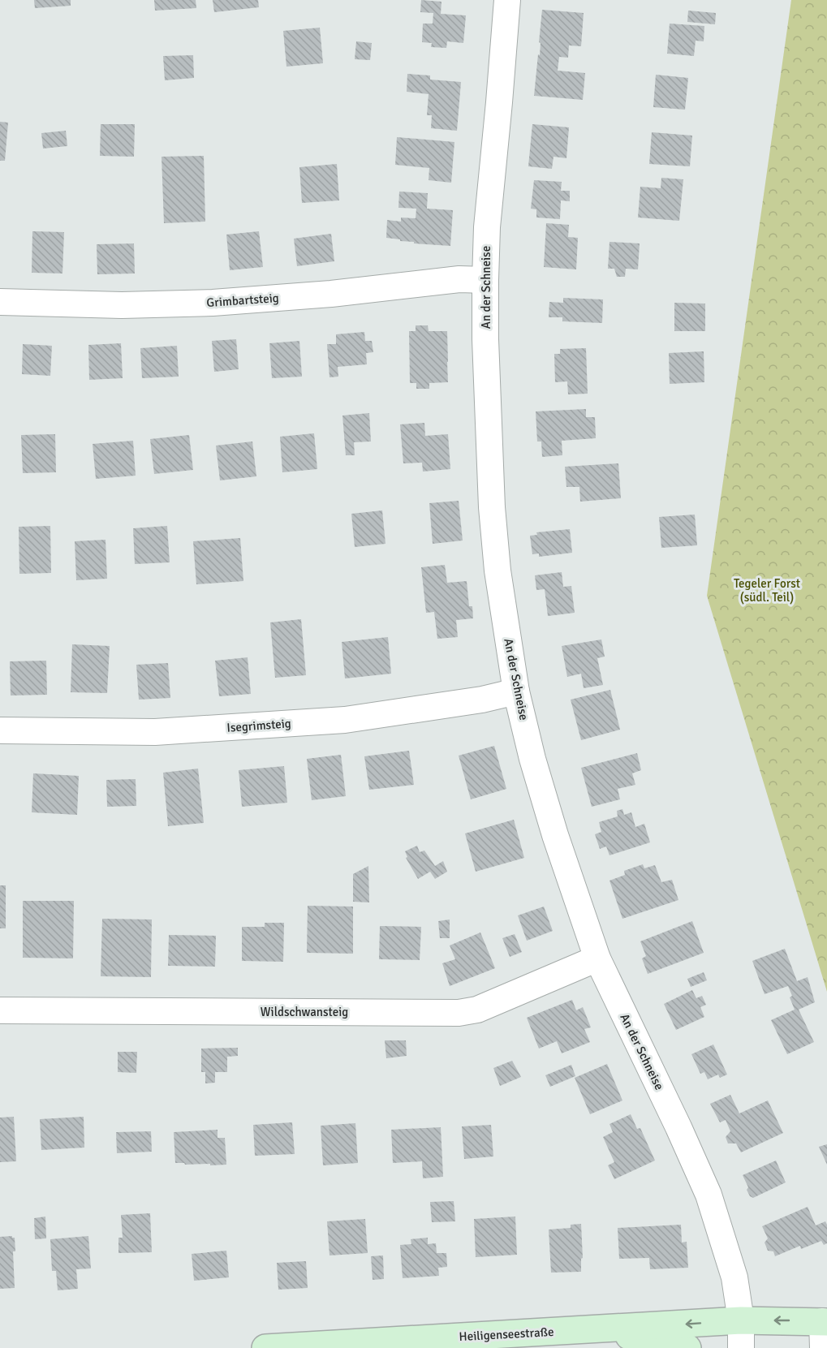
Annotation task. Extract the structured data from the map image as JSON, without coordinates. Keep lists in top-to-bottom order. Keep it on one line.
{"streets":{"main road":["Heiligenseestraße"],"street":["An der Schneise","Grimbartsteig","Isegrimsteig","Wildschwansteig"]},"crossings":[["An der Schneise","Grimbartsteig"],["An der Schneise","Isegrimsteig"],["An der Schneise","Wildschwansteig"],["An der Schneise","Heiligenseestraße"]],"parks":["Tegeler Forst (südl. Teil)"]}
